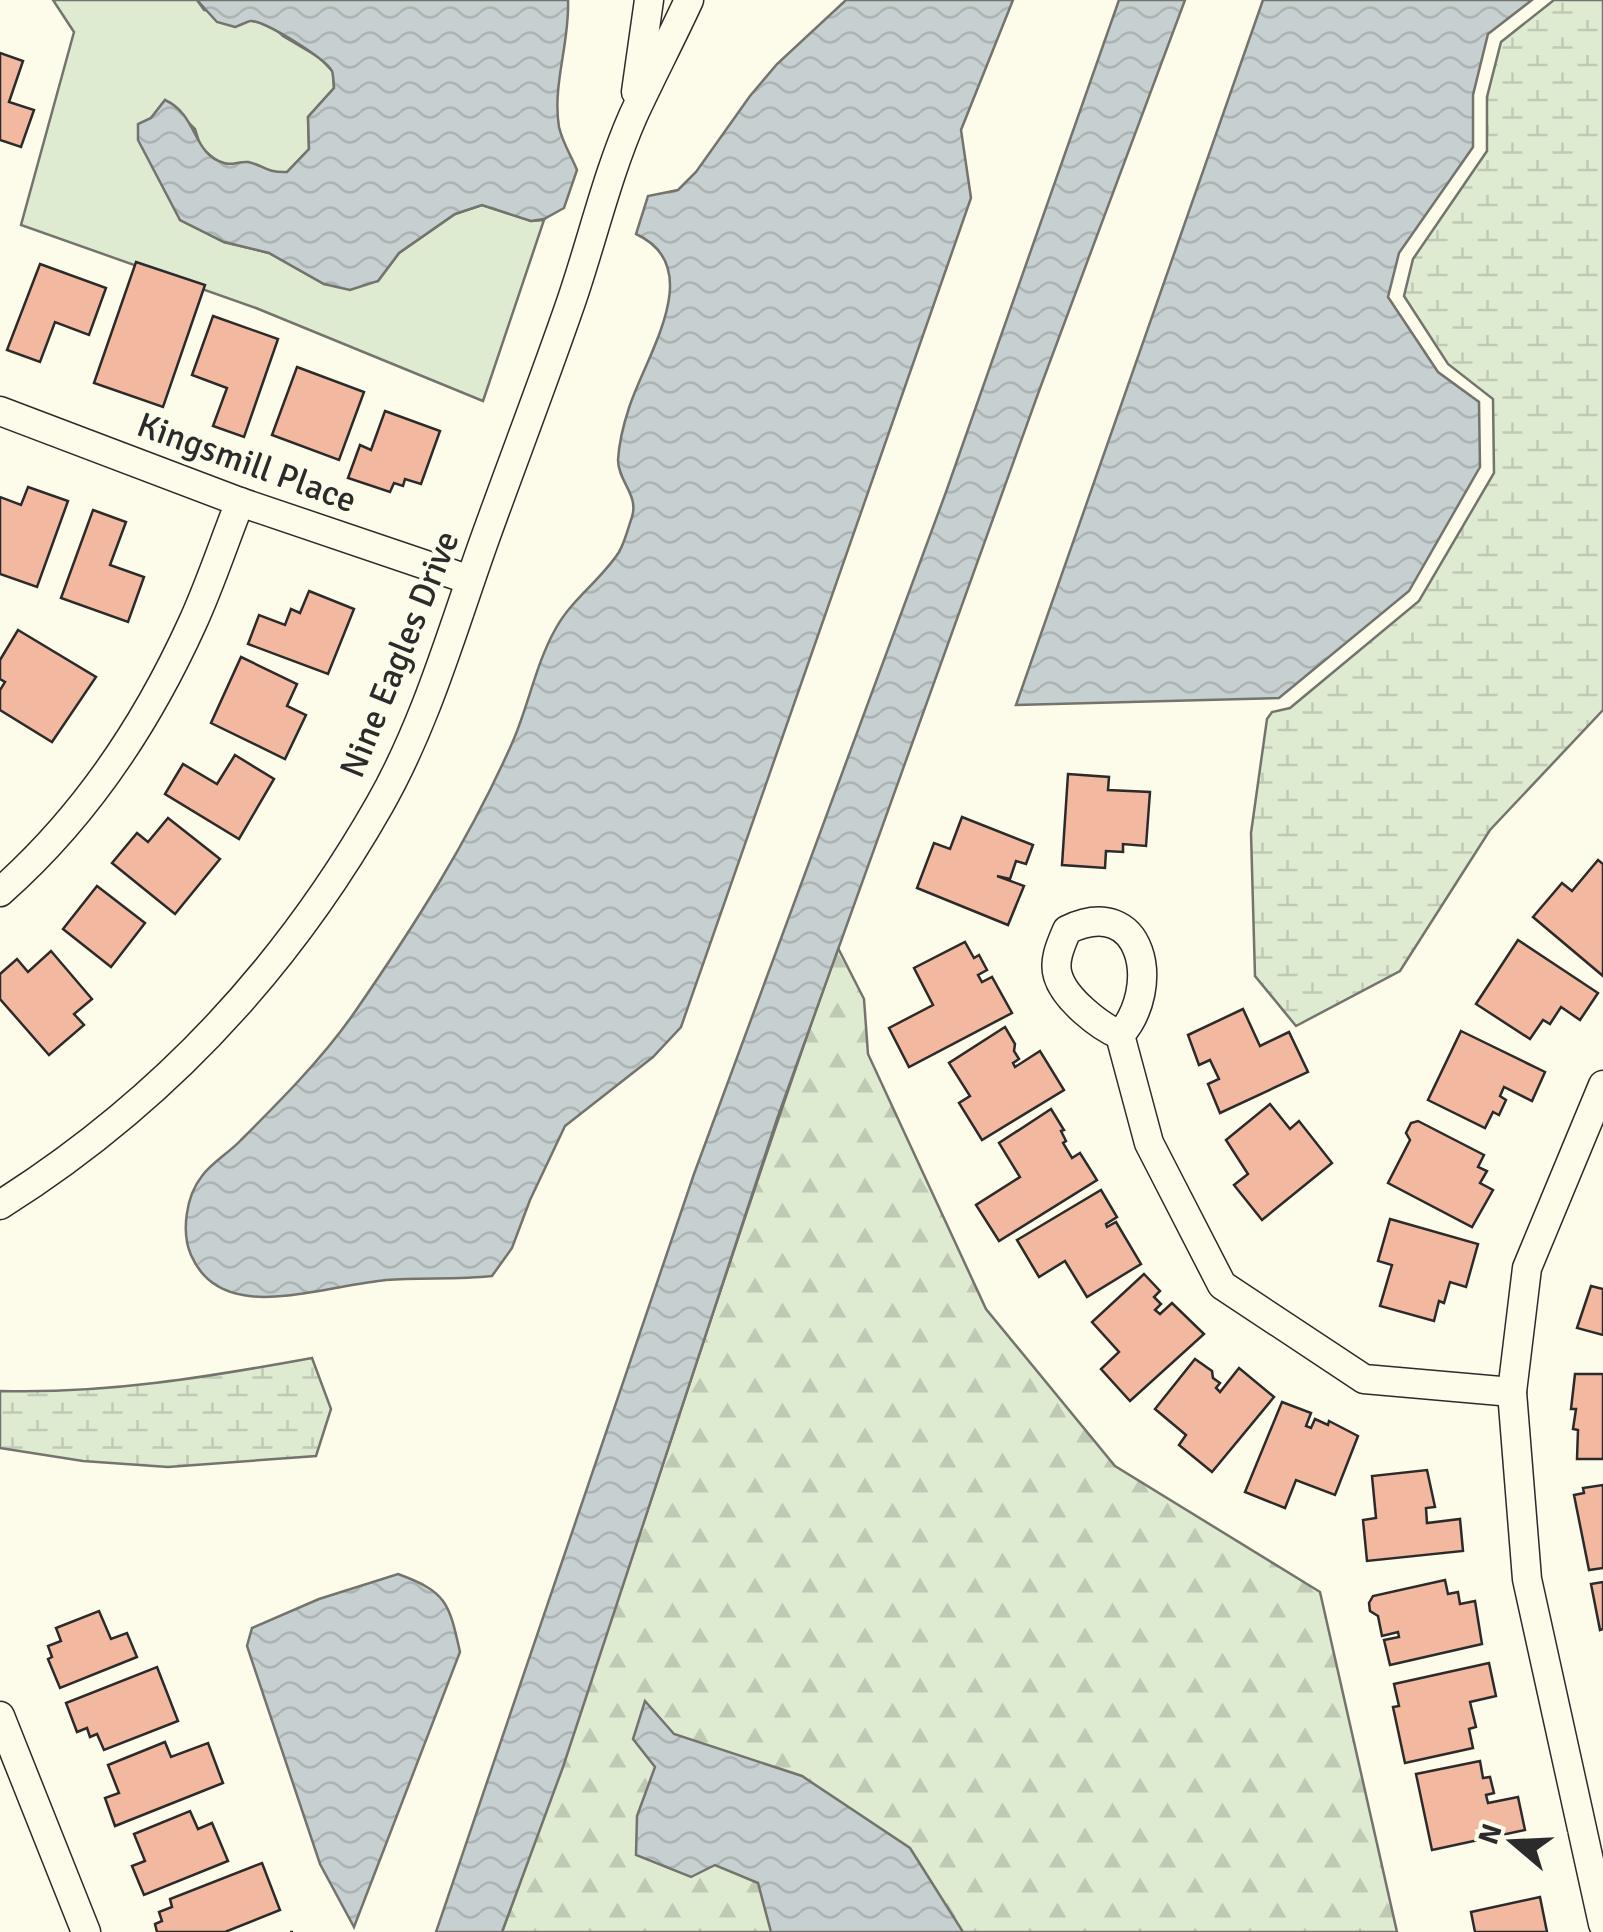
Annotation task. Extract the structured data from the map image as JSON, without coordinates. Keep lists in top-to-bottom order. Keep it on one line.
{"streets":{"street":["Kingsmill Place","Nine Eagles Drive"]},"crossings":[["Kingsmill Place","Nine Eagles Drive"]],"north":"left"}
